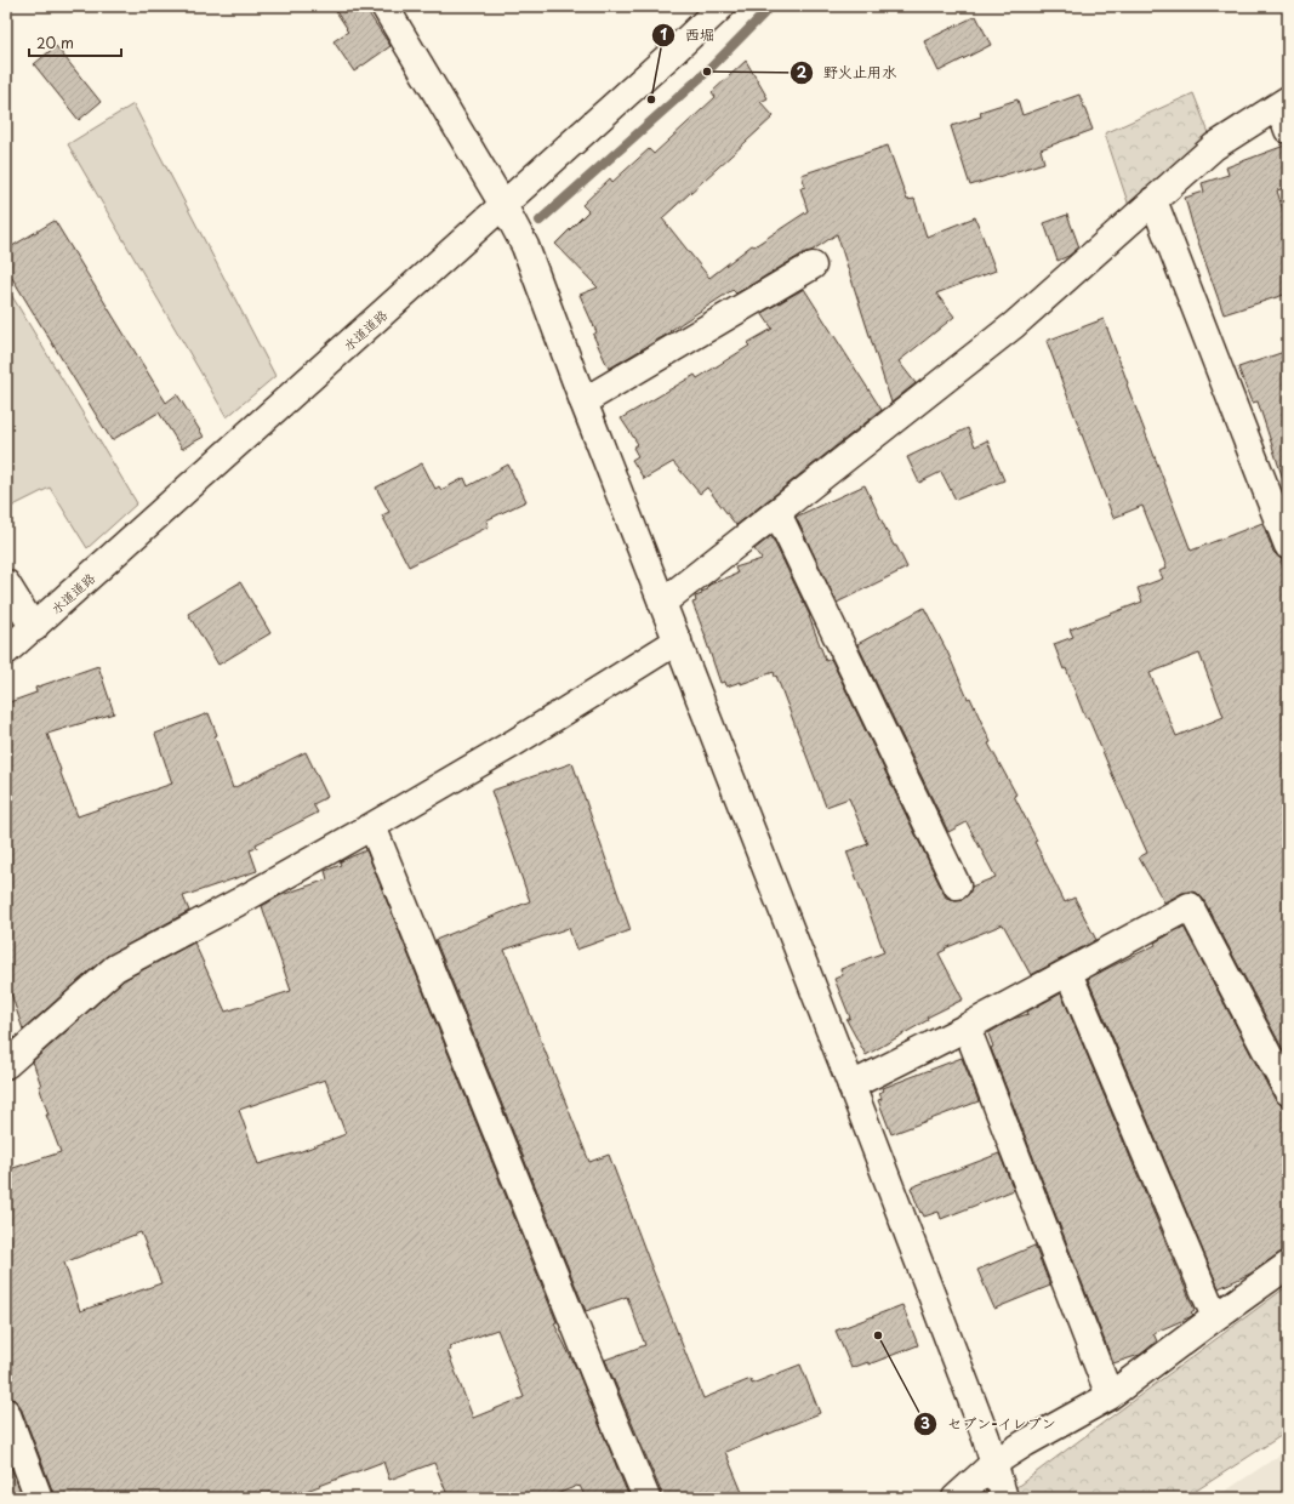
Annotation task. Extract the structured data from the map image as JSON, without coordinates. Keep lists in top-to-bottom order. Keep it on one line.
{"streets":{"street":["水道道路"]},"places":["野火止用水","西堀","セブン-イレブン"],"scale_bar":"20 m"}
